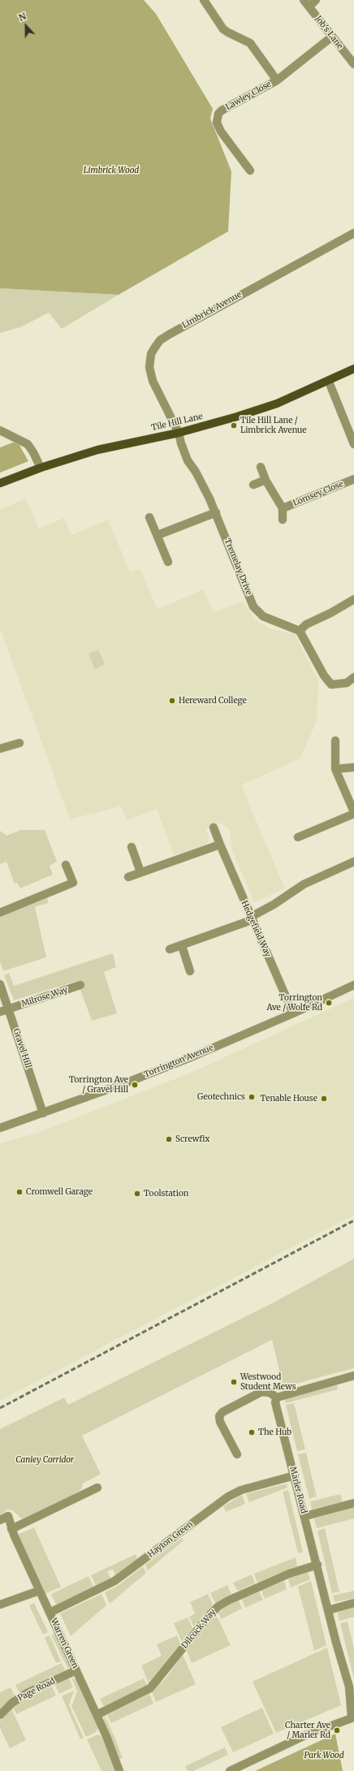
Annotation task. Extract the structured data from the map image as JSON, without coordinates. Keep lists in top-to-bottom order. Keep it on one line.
{"streets":{"main road":["Tile Hill Lane"],"street":["Job's Lane","Lawley Close","Limbrick Avenue","Lomsey Close","Tremelay Drive","Hedgefield Way","Milrose Way","Gravel Hill","Torrington Avenue","Marler Road","Hayton Green","Dilcock Way","Warren Green","Page Road"]},"crossings":[["Job's Lane","Lawley Close"],["Limbrick Avenue","Tile Hill Lane"],["Limbrick Avenue","Tremelay Drive"],["Tile Hill Lane","Tremelay Drive"],["Hedgefield Way","Torrington Avenue"],["Milrose Way","Gravel Hill"],["Gravel Hill","Torrington Avenue"],["Marler Road","Hayton Green"],["Marler Road","Dilcock Way"],["Hayton Green","Warren Green"],["Dilcock Way","Warren Green"],["Warren Green","Page Road"]],"parks":["Limbrick Wood","Canley Corridor","Park Wood"],"places":["Tile Hill Lane / Limbrick Avenue","Hereward College","Torrington Ave / Wolfe Rd","Torrington Ave / Gravel Hill","Geotechnics","Tenable House","Screwfix","Cromwell Garage","Toolstation","Westwood Student Mews","The Hub","Charter Ave / Marler Rd"],"north":"top"}
